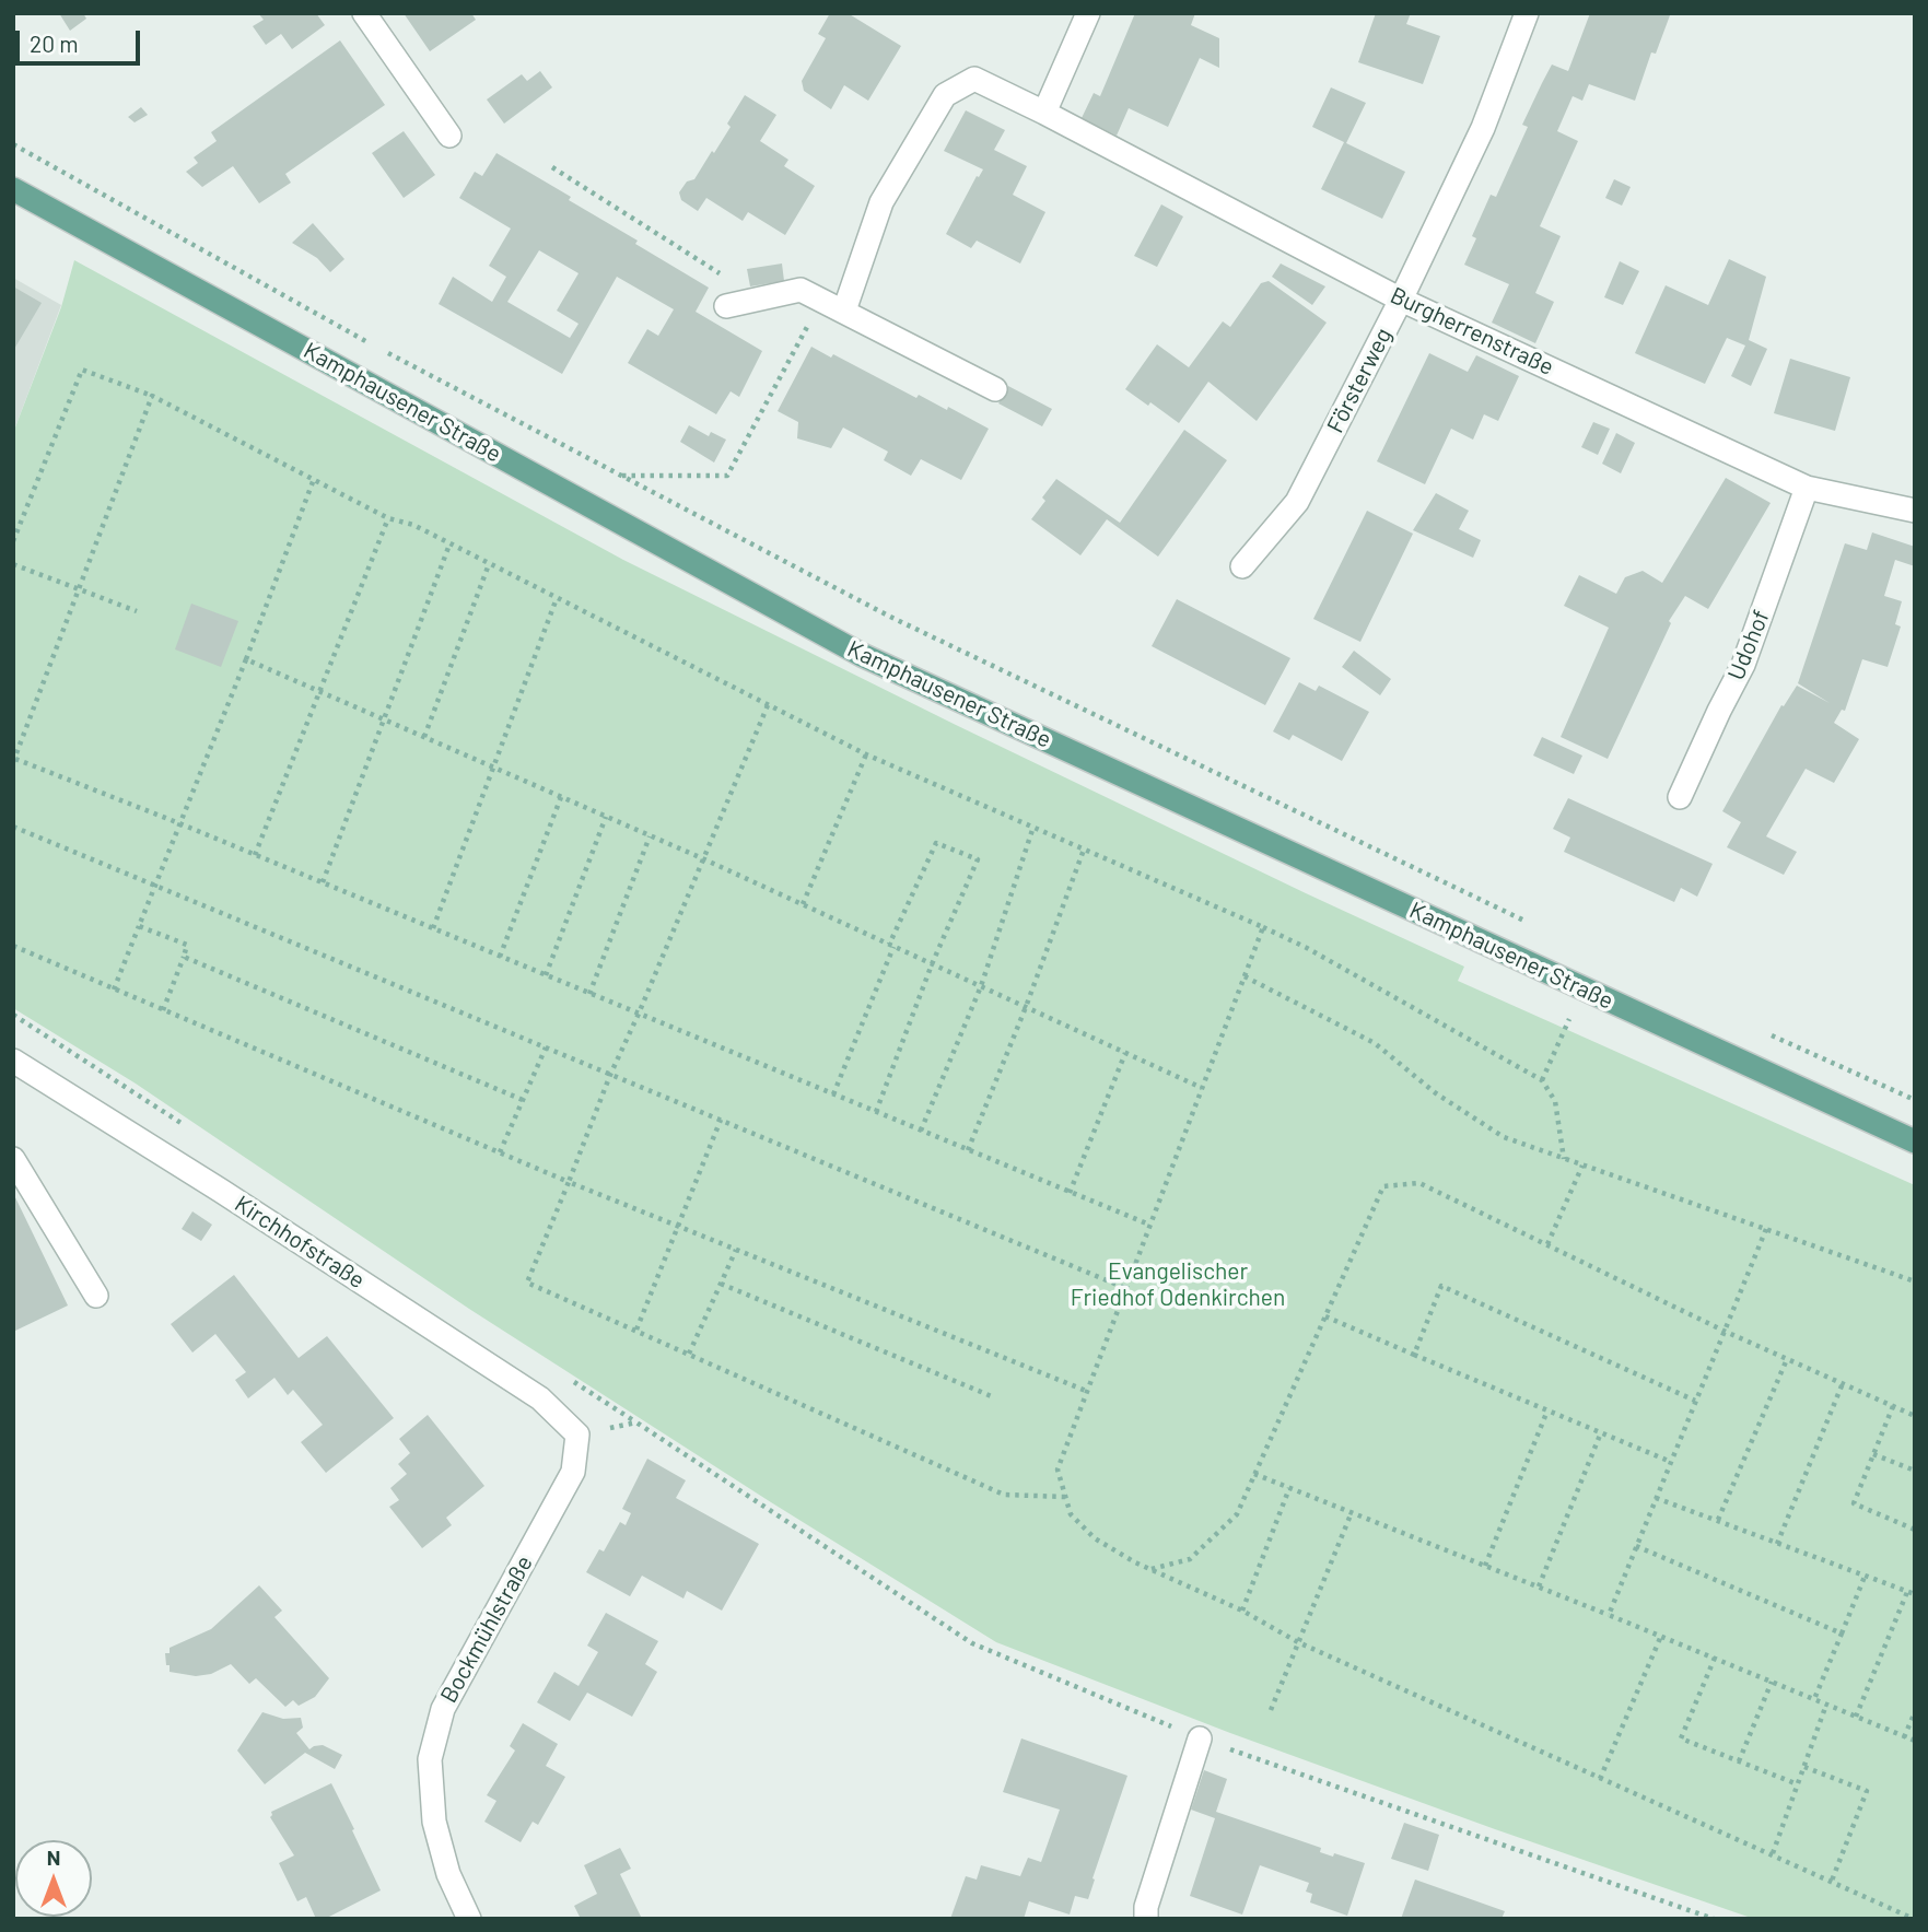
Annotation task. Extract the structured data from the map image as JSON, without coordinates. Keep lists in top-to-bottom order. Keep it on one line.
{"streets":{"main road":["Kamphausener Straße"],"street":["Burgherrenstraße","Försterweg","Udohof","Kirchhofstraße","Bockmühlstraße"]},"crossings":[["Burgherrenstraße","Försterweg"],["Burgherrenstraße","Udohof"],["Kirchhofstraße","Bockmühlstraße"]],"parks":["Evangelischer Friedhof Odenkirchen"],"scale_bar":"20 m","north":"top"}
